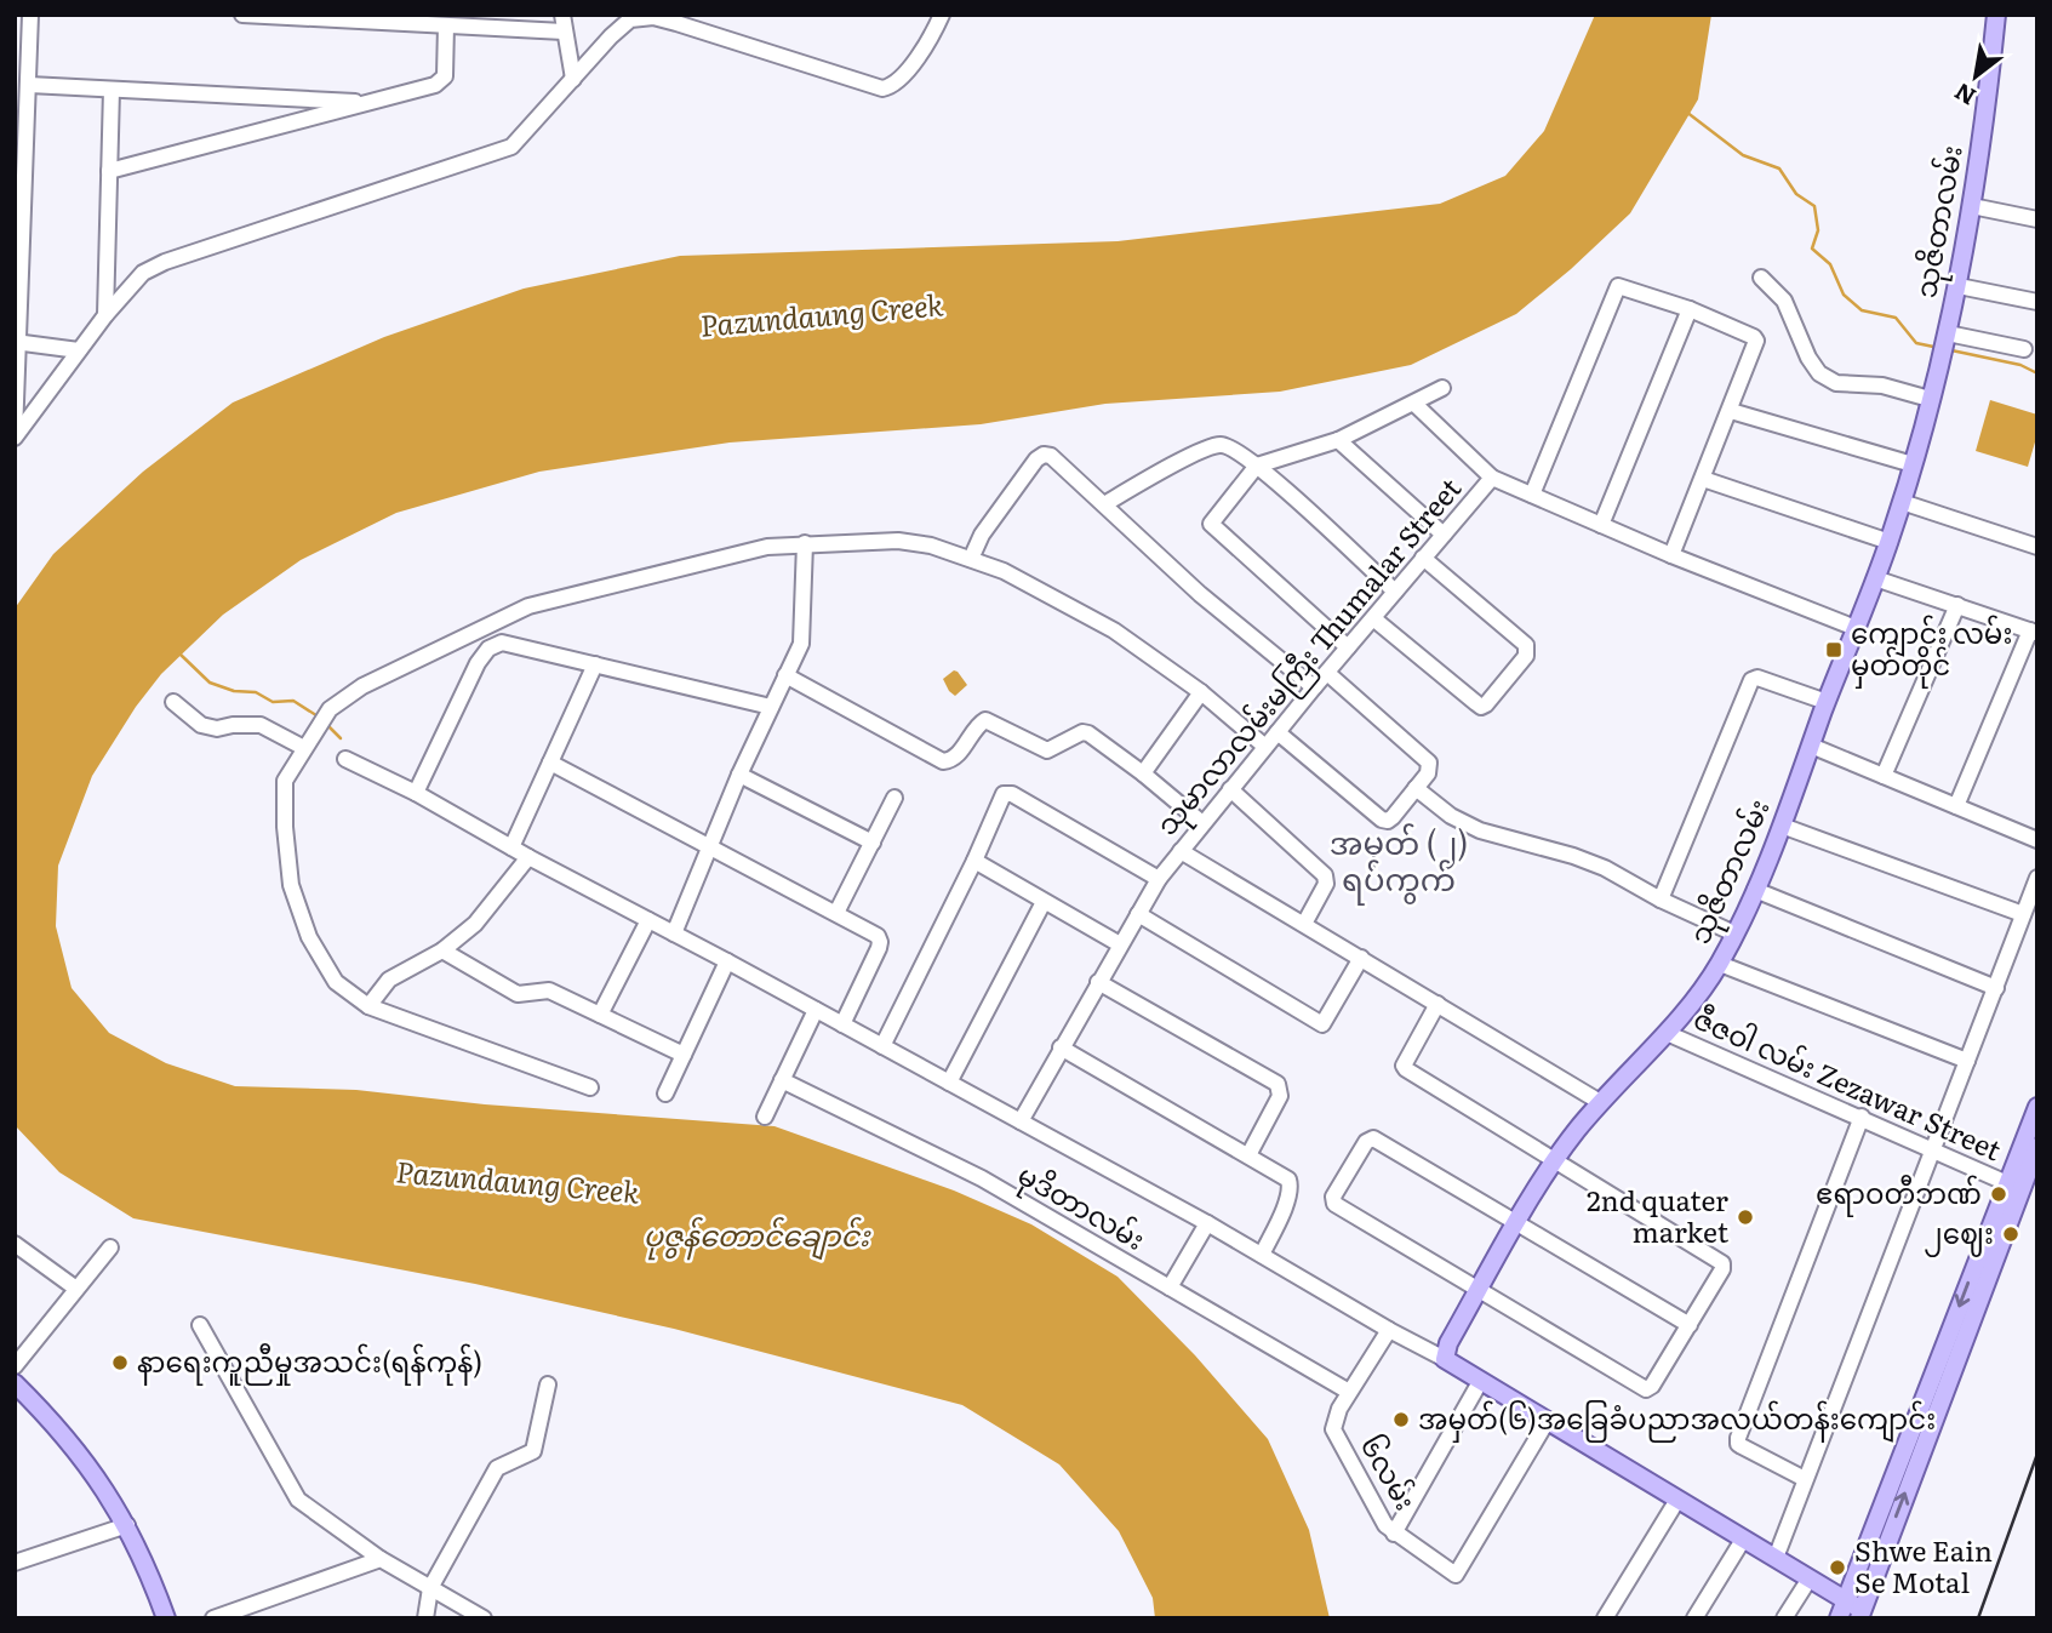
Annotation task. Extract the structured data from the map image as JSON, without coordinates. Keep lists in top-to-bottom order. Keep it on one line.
{"streets":{"main road":["သုဇိတာလမ်း"],"street":["သုမာလာလမ်းမကြီး Thumalar Street","ဇီဇဝါ လမ်း Zezawar Street","မုဒိတာလမ်း","၆လမ်း"]},"crossings":[["သုဇိတာလမ်း","သုမာလာလမ်းမကြီး Thumalar Street"],["သုဇိတာလမ်း","ဇီဇဝါ လမ်း Zezawar Street"],["မုဒိတာလမ်း","၆လမ်း"]],"districts":["အမှတ် (၂) ရပ်ကွက်"],"water":["Pazundaung Creek","ပုဇွန်တောင်ချောင်း"],"places":{"transit":["ကျောင်း လမ်း မှတ်တိုင်"],"other":["ဧရာဝတီဘဏ်","2nd quater market","၂ဈေး","နာရေးကူညီမှုအသင်း(ရန်ကုန်)","အမှတ်(၆)အခြေခံပညာအလယ်တန်းကျောင်း","Shwe Eain Se Motal"]},"north":"bottom left"}
